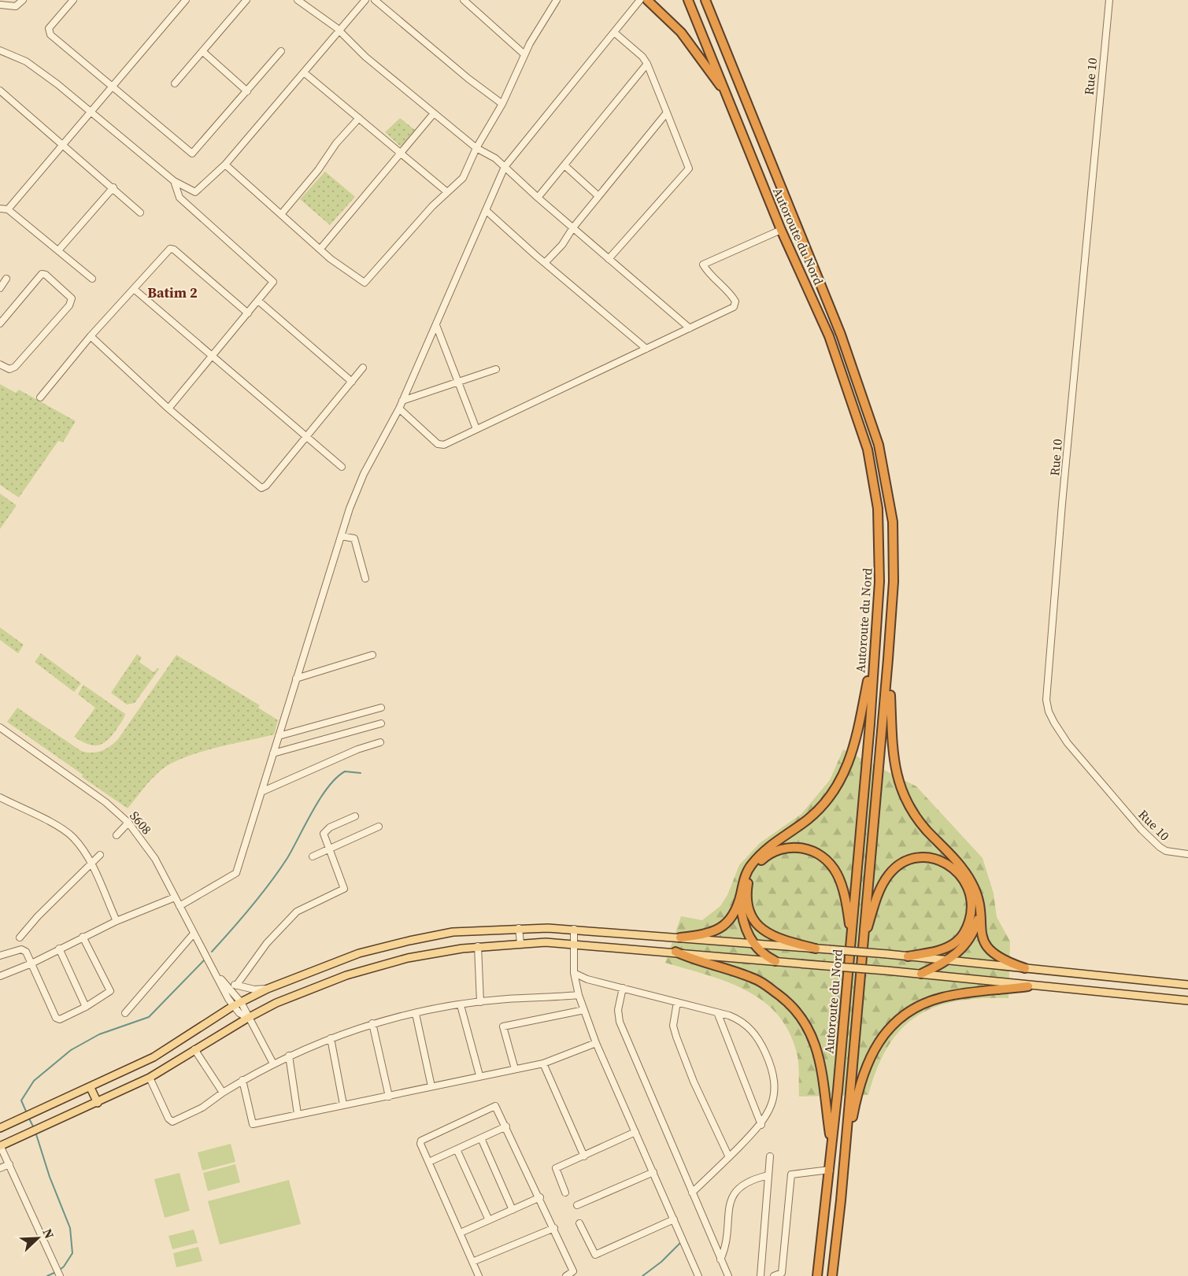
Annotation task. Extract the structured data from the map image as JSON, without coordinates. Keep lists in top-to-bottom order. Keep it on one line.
{"streets":{"highway":["Autoroute du Nord"],"street":["Rue 10","S608"]},"districts":["Batim 2"],"north":"top right"}
